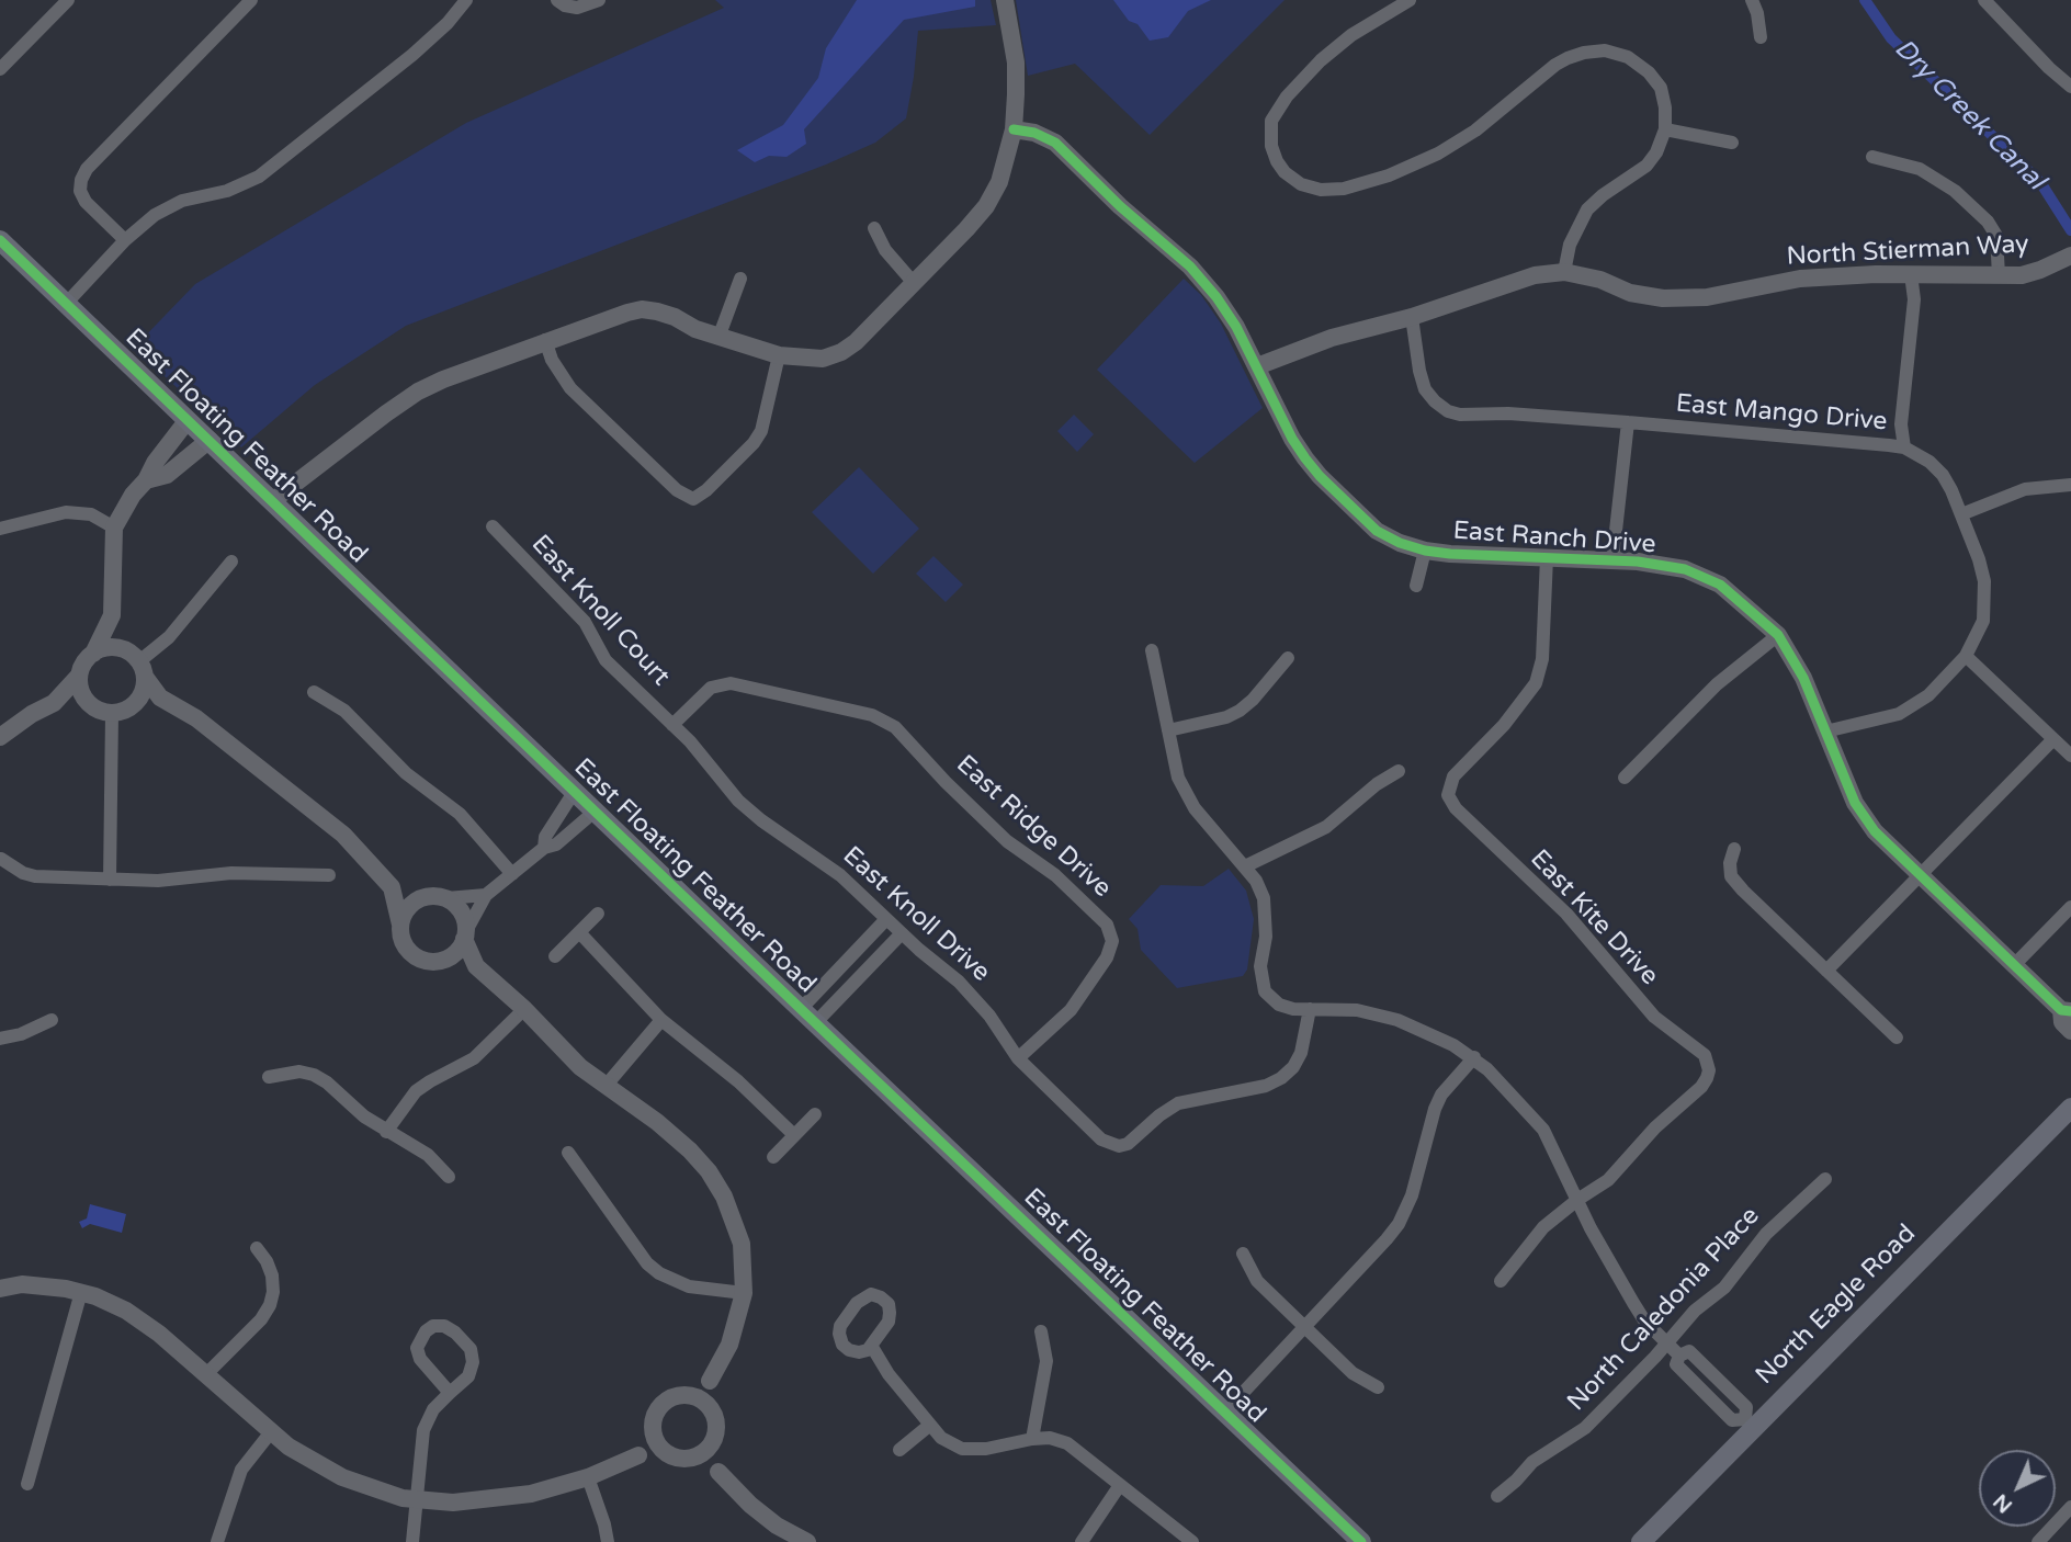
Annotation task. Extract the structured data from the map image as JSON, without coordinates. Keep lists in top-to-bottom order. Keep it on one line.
{"streets":{"main road":["East Floating Feather Road","North Eagle Road"],"street":["North Stierman Way","East Mango Drive","East Ranch Drive","East Knoll Court","East Ridge Drive","East Knoll Drive","East Kite Drive","North Caledonia Place"]},"crossings":[["North Stierman Way","East Mango Drive"],["North Stierman Way","East Ranch Drive"],["East Mango Drive","East Ranch Drive"],["East Ranch Drive","East Kite Drive"],["East Knoll Court","East Ridge Drive"],["East Knoll Court","East Knoll Drive"],["East Ridge Drive","East Knoll Drive"]],"water":["Dry Creek Canal"],"north":"bottom left"}
